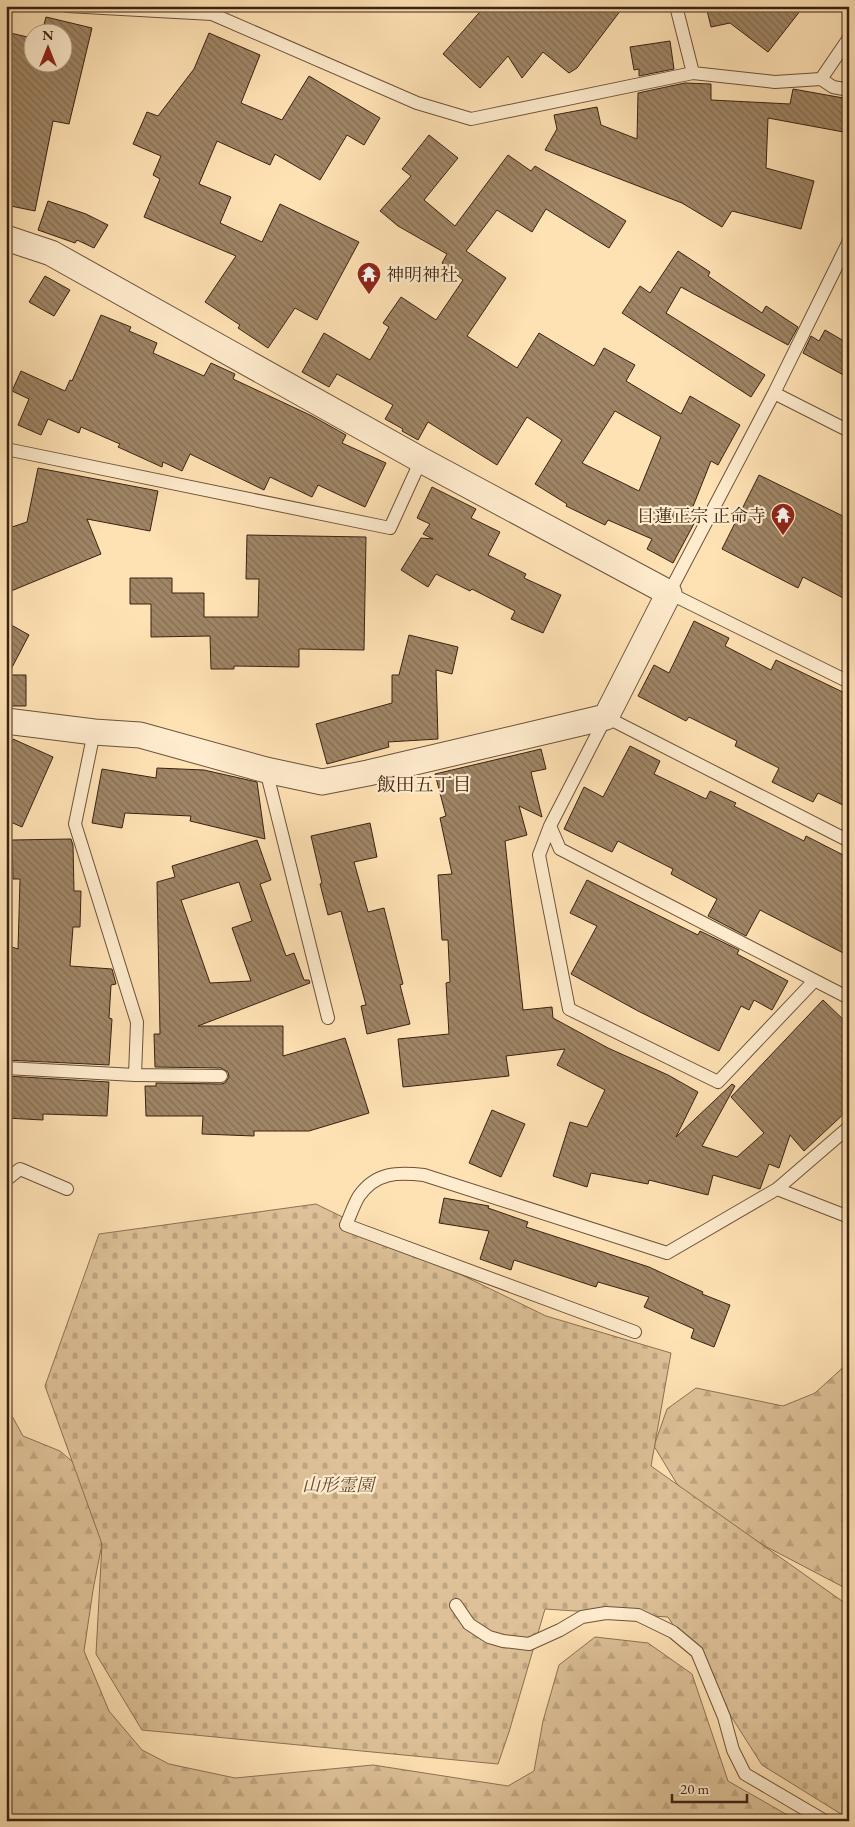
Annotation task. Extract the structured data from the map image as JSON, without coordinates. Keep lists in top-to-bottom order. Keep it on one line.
{"districts":["飯田五丁目"],"parks":["山形霊園"],"places":{"temple":["神明神社","日蓮正宗 正命寺"]},"scale_bar":"20 m","north":"top"}
